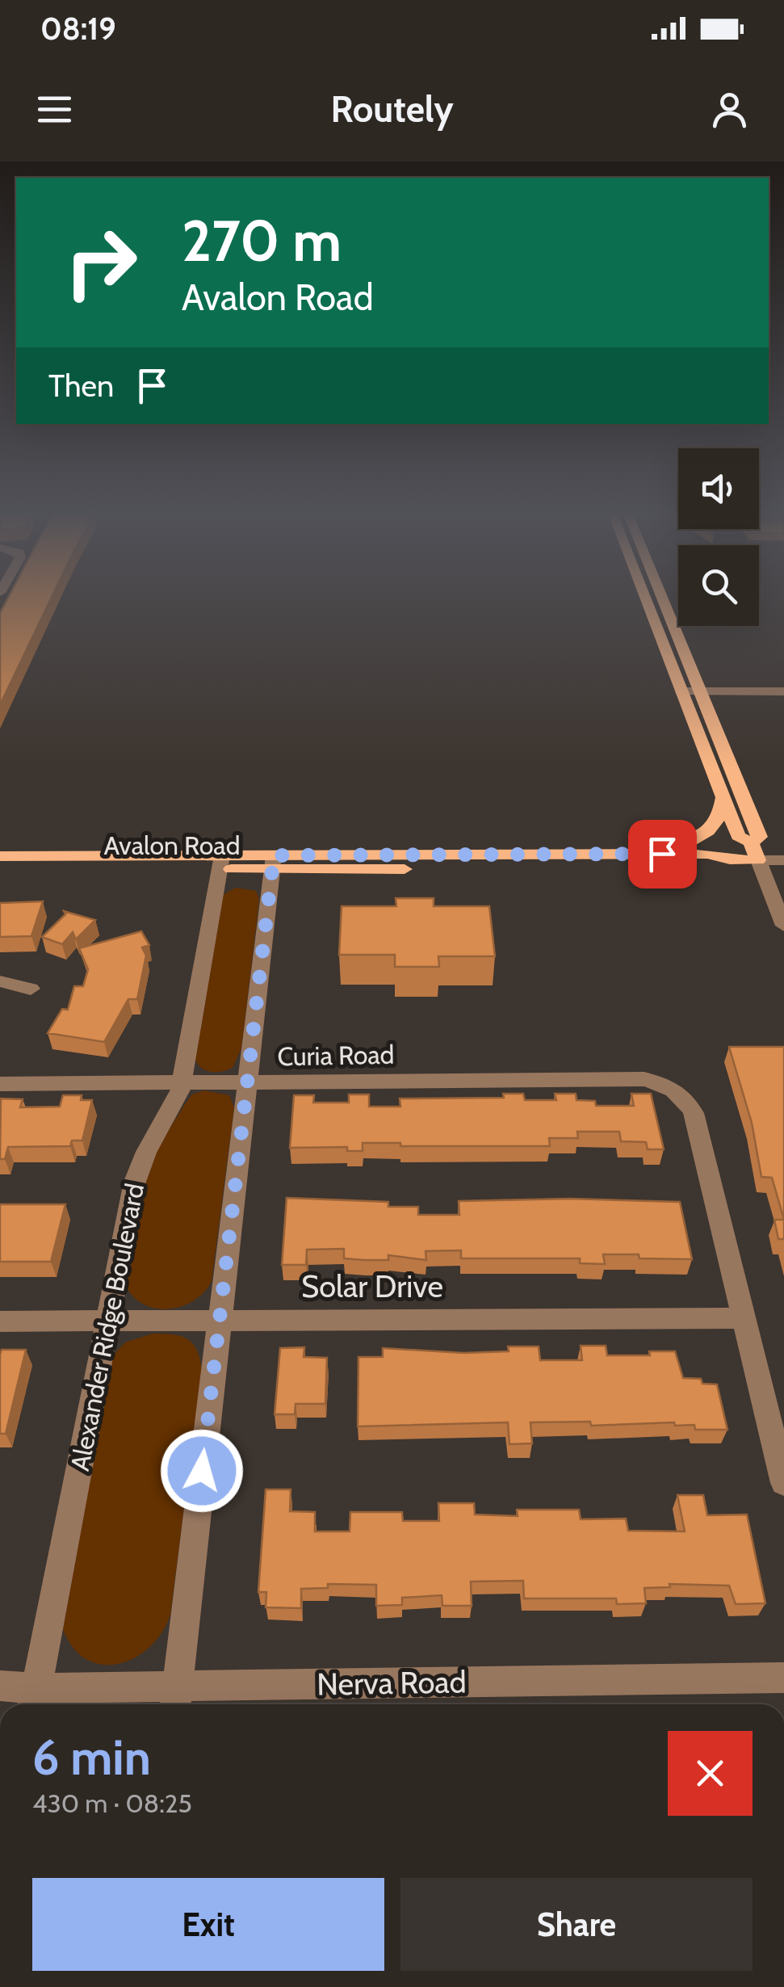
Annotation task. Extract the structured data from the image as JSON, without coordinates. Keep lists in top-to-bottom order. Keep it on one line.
{"streets":{"main road":["Avalon Road"],"street":["Curia Road","Solar Drive","Alexander Ridge Boulevard","Nerva Road"]},"crossings":[["Avalon Road","Alexander Ridge Boulevard"],["Curia Road","Solar Drive"],["Curia Road","Alexander Ridge Boulevard"],["Solar Drive","Alexander Ridge Boulevard"],["Alexander Ridge Boulevard","Nerva Road"]],"page":{"status":"08:19","header":"Routely","turn":["270 m","Avalon Road"],"then":"Then","heading":["6 min","430 m · 08:25"],"buttons":["Exit","Share"]}}
